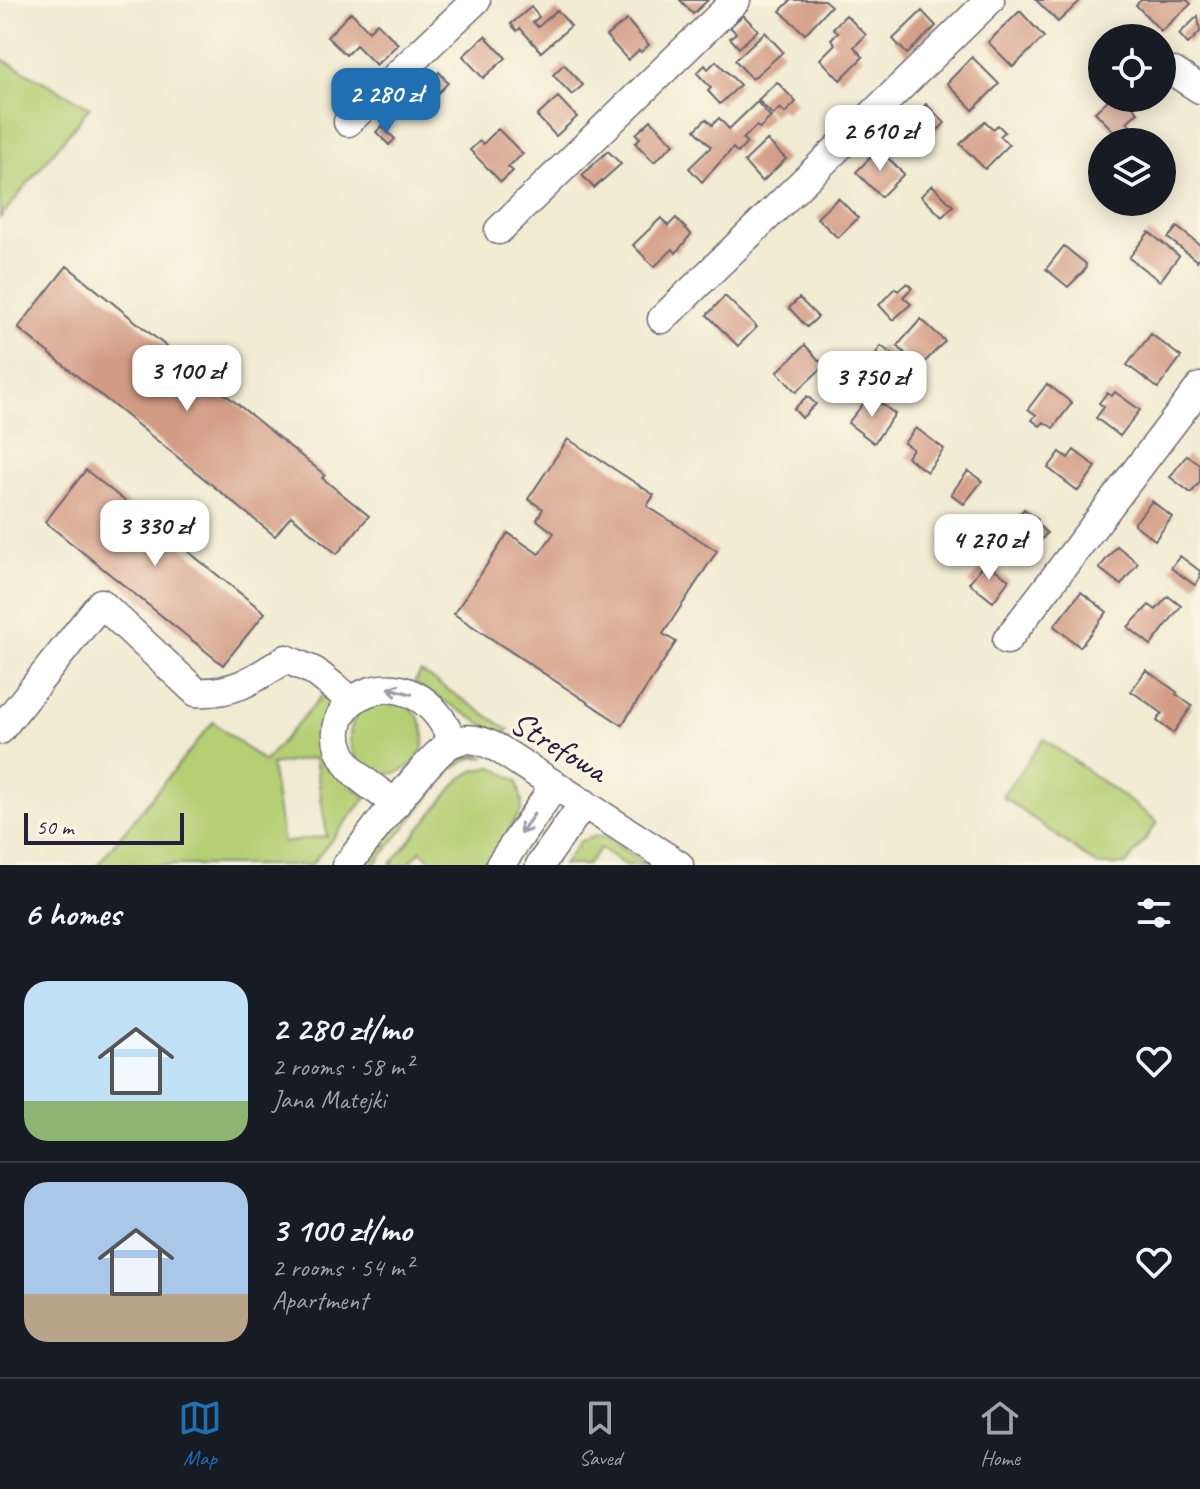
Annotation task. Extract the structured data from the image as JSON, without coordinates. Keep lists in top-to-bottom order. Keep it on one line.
{"streets":{"street":["Strefowa"]},"scale_bar":"50 m","page":{"price":["2 280 zł","2 610 zł","3 100 zł","3 750 zł","3 330 zł","4 270 zł"],"scale":"50 m","heading":"6 homes","list":[{"name":"2 280 zł/mo","note":"2 rooms · 58 m² · Jana Matejki"},{"name":"3 100 zł/mo","note":"2 rooms · 54 m² · Apartment"}],"tabs":["Map","Saved","Home"]}}
